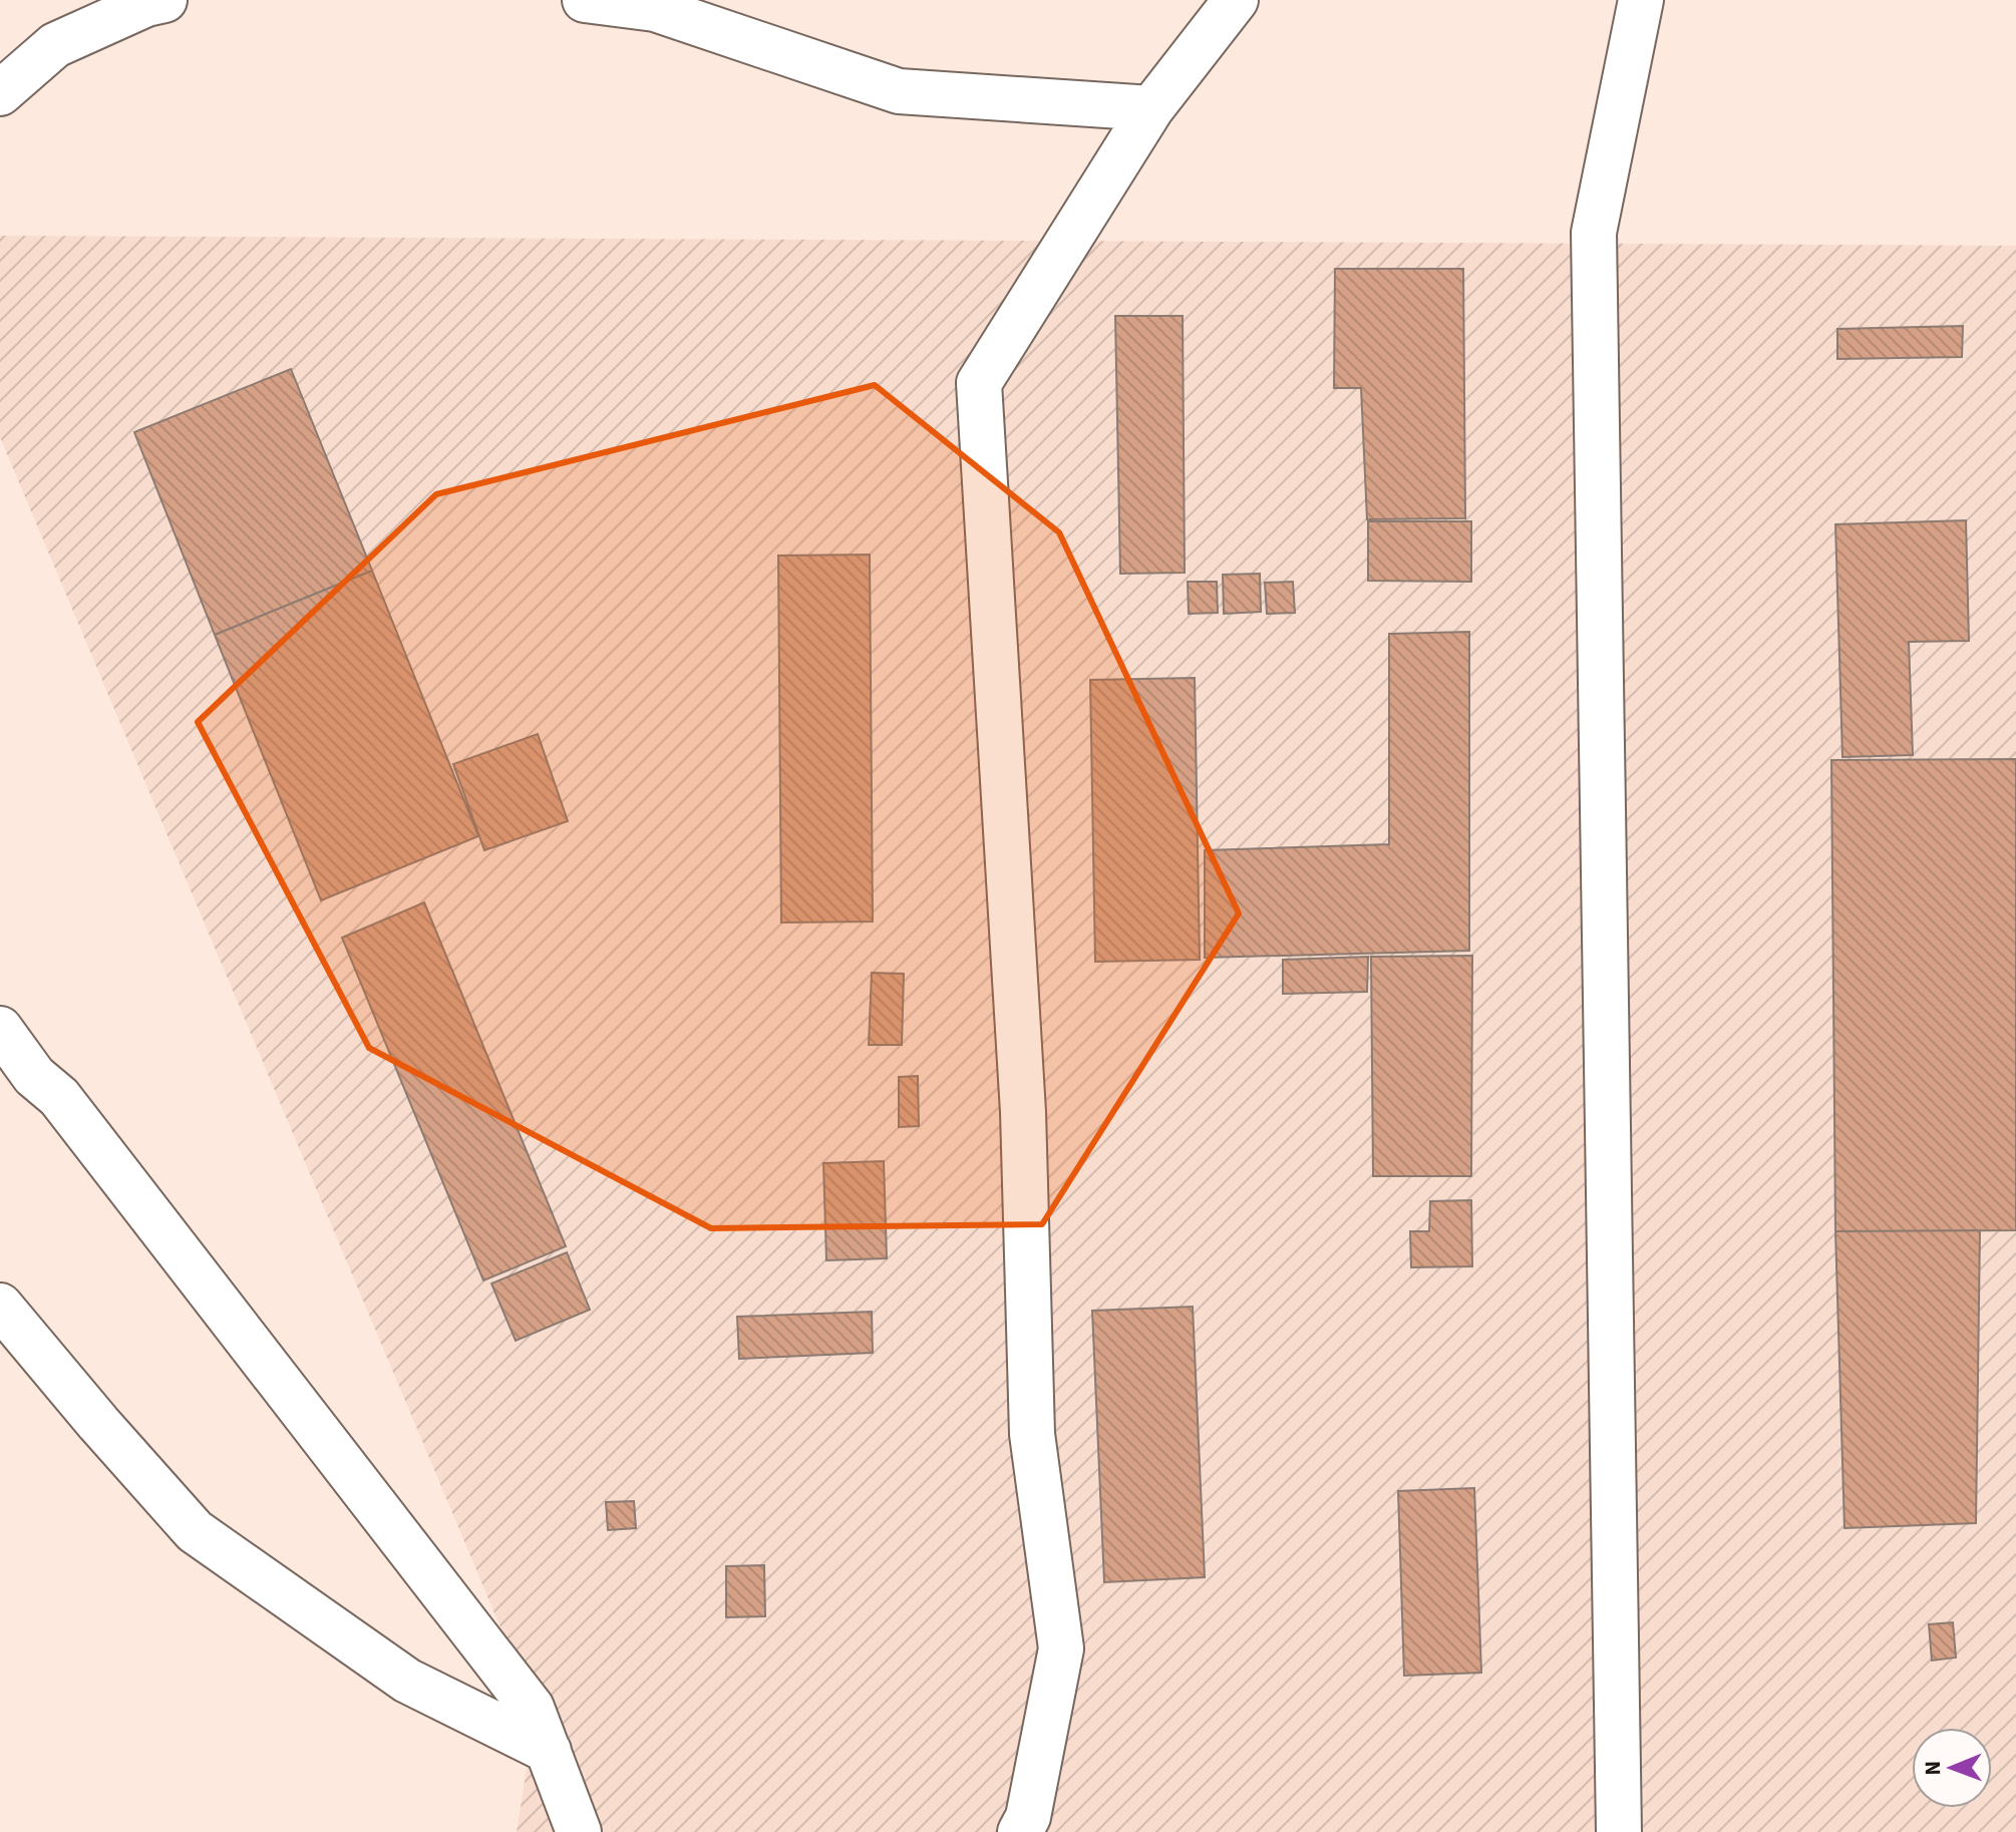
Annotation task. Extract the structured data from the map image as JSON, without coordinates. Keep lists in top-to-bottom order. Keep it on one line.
{"north":"left"}
